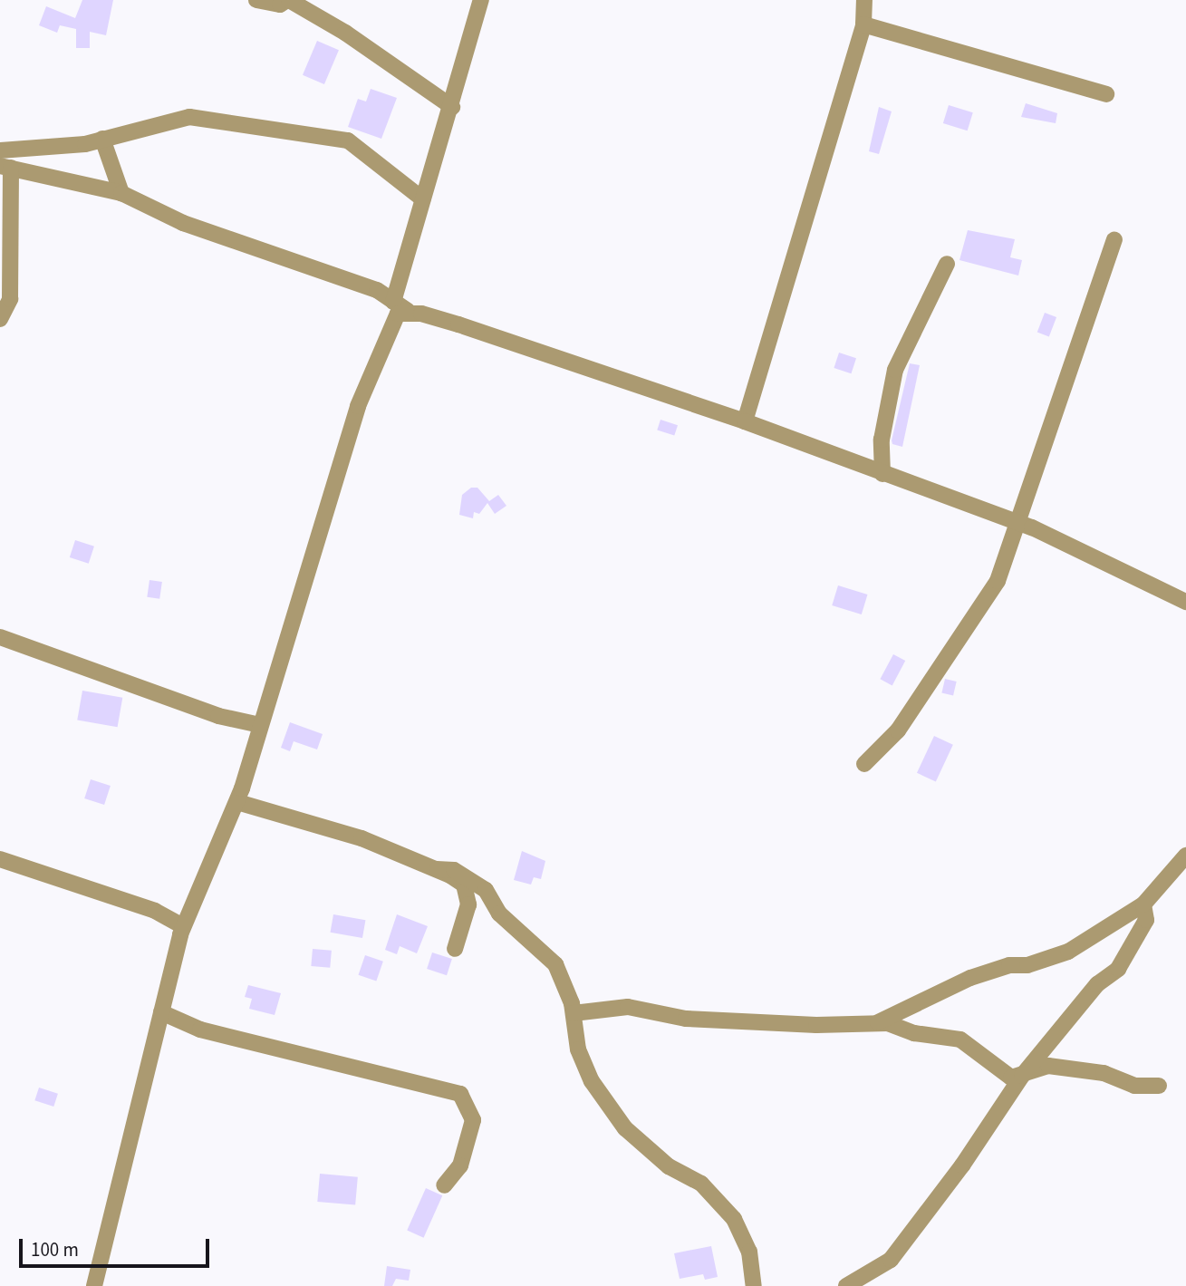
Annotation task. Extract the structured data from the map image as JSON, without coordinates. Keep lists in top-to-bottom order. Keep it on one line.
{"scale_bar":"100 m"}
